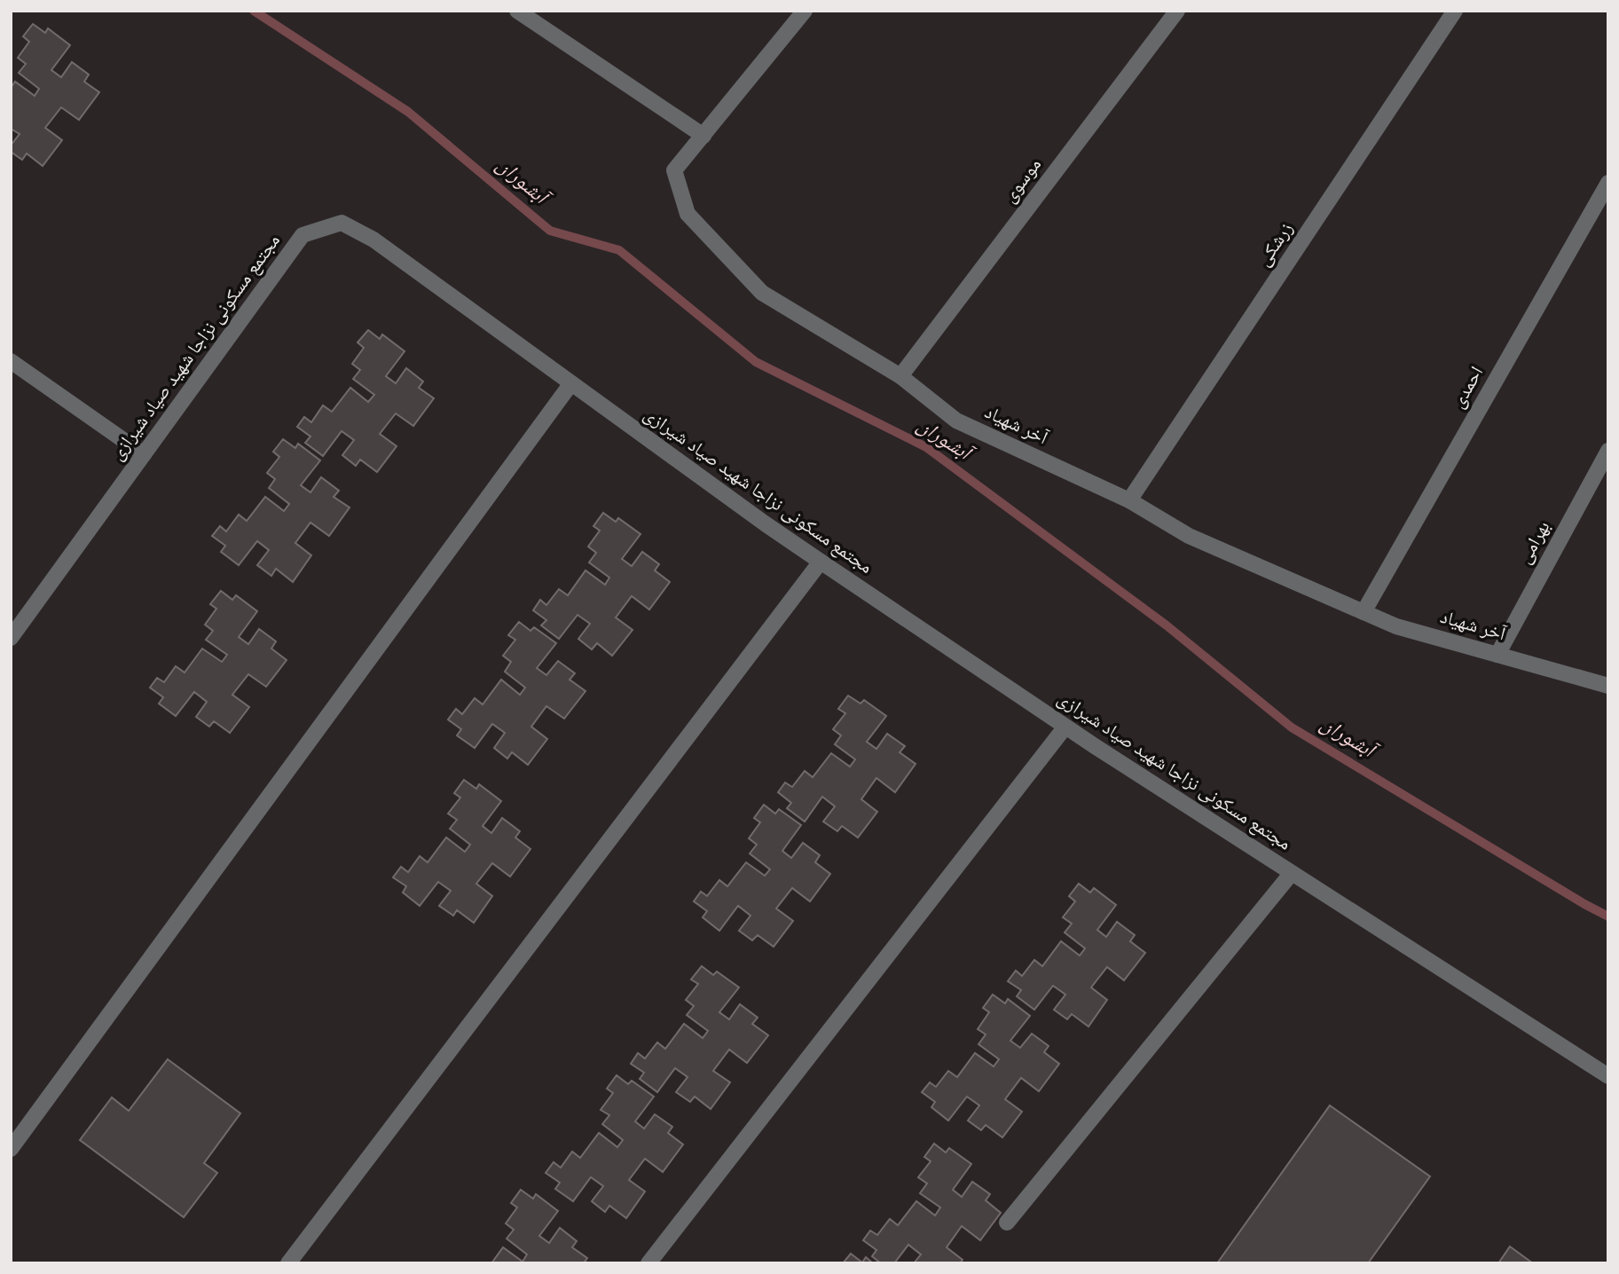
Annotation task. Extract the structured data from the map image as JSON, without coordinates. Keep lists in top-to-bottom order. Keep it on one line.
{"streets":{"street":["موسوی","زرشکی","مجتمع مسکونی نزاجا شهید صیاد شیرازی","احمدی","آخر شهیاد","بهرامی"]},"crossings":[["موسوی","آخر شهیاد"],["زرشکی","آخر شهیاد"],["احمدی","آخر شهیاد"],["آخر شهیاد","بهرامی"]],"water":["آبشوران"]}
